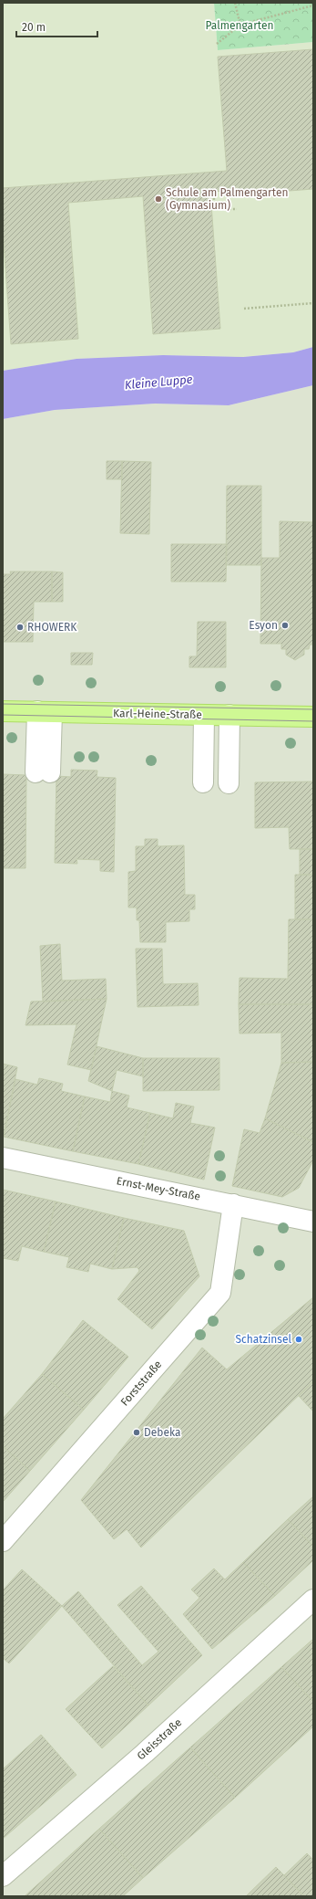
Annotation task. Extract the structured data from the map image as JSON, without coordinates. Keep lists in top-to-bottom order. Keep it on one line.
{"streets":{"main road":["Karl-Heine-Straße"],"street":["Ernst-Mey-Straße","Forststraße","Gleisstraße"]},"crossings":[["Ernst-Mey-Straße","Forststraße"]],"water":["Kleine Luppe"],"parks":["Palmengarten"],"places":["Schule am Palmengarten (Gymnasium)","Esyon","RHOWERK","Schatzinsel","Debeka"],"scale_bar":"20 m"}
